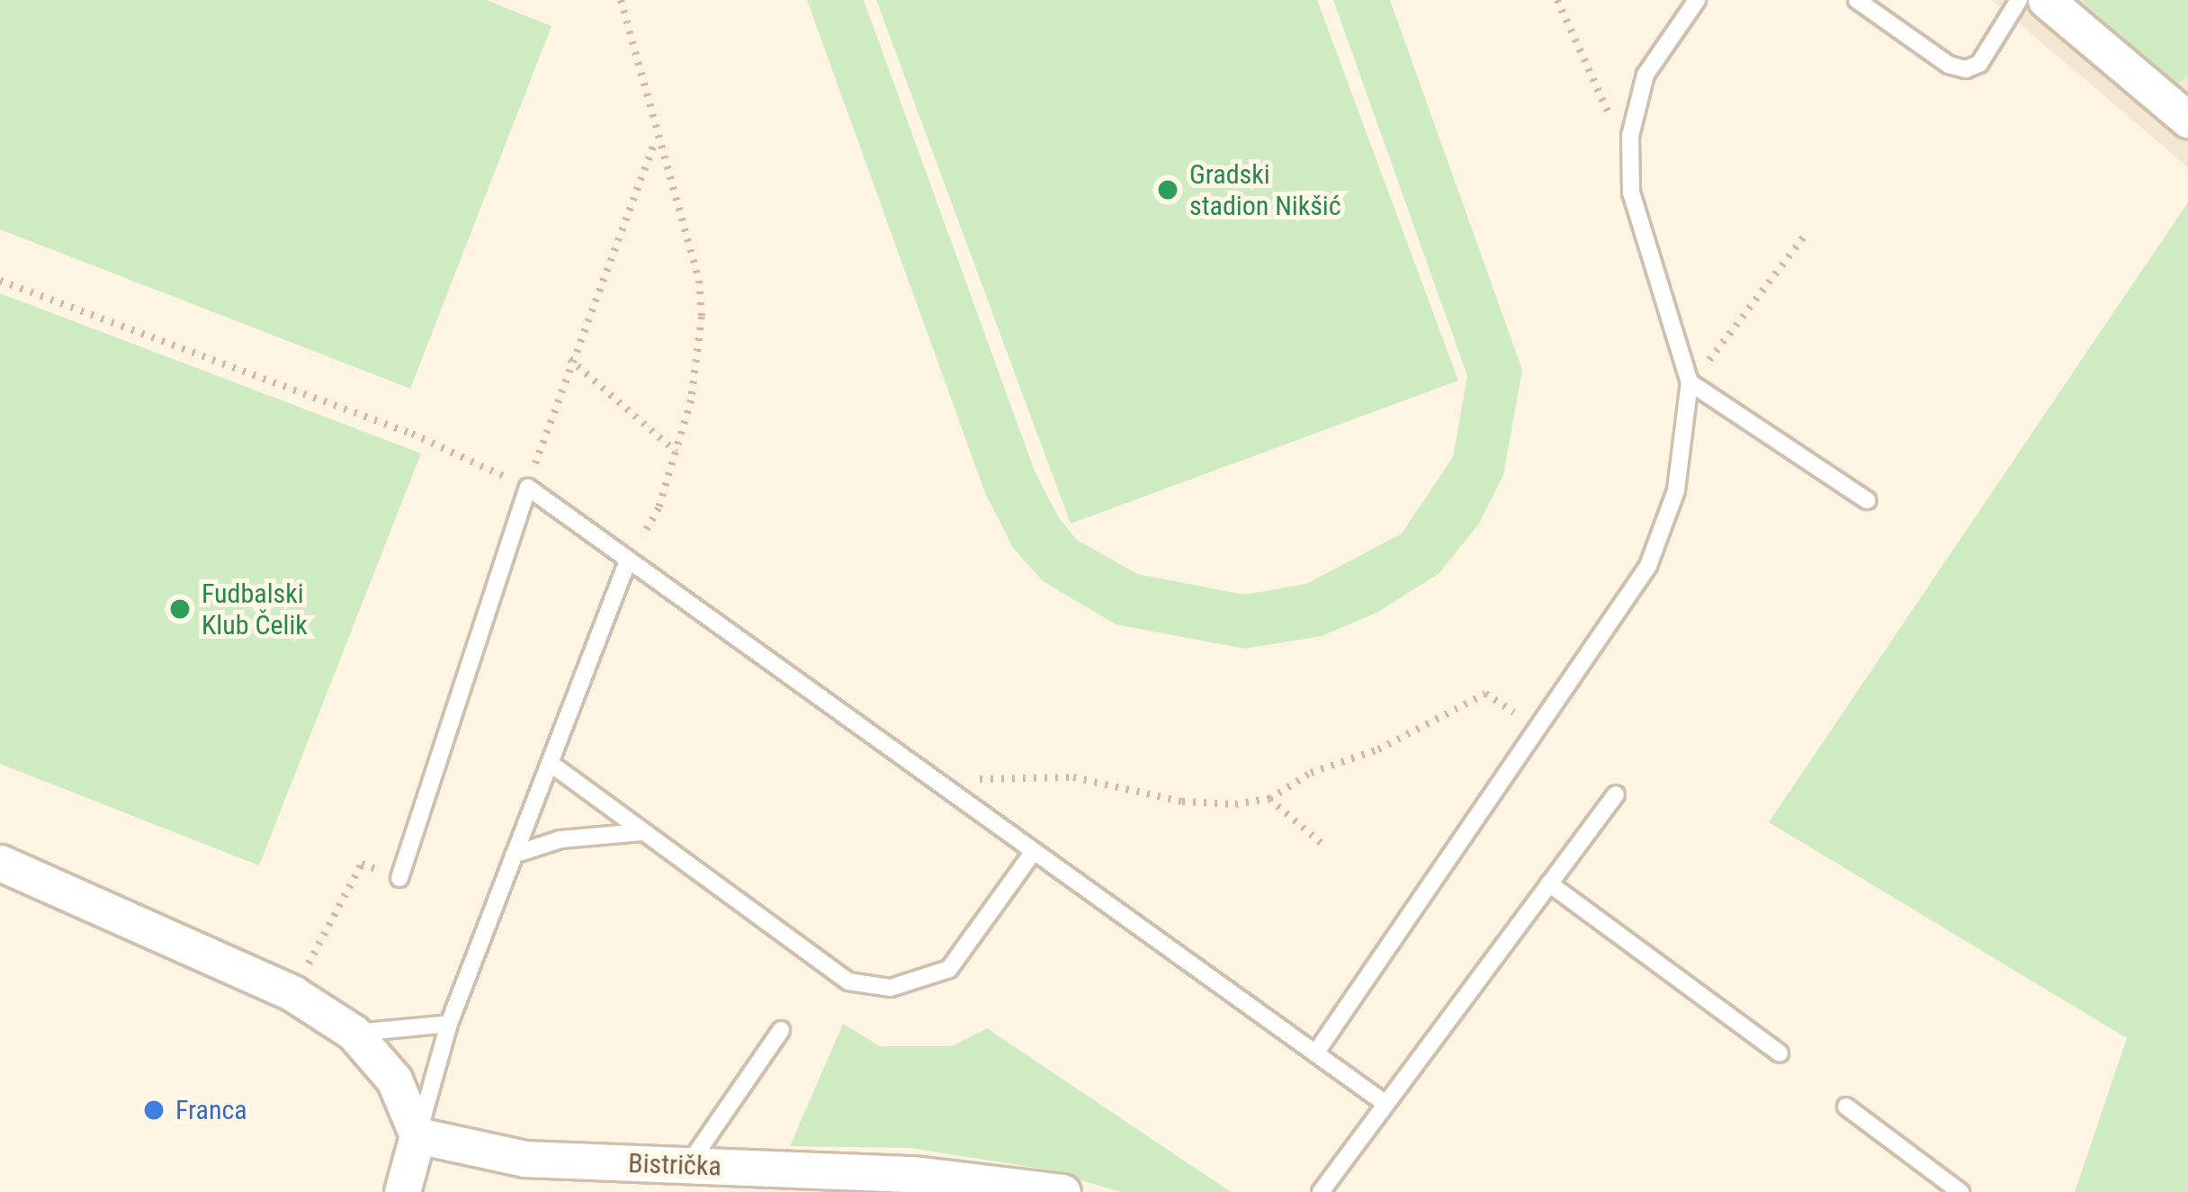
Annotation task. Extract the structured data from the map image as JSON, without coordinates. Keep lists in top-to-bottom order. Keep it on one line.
{"streets":{"street":["Bistrička"]},"places":["Gradski stadion Nikšić","Fudbalski Klub Čelik","Franca"]}
